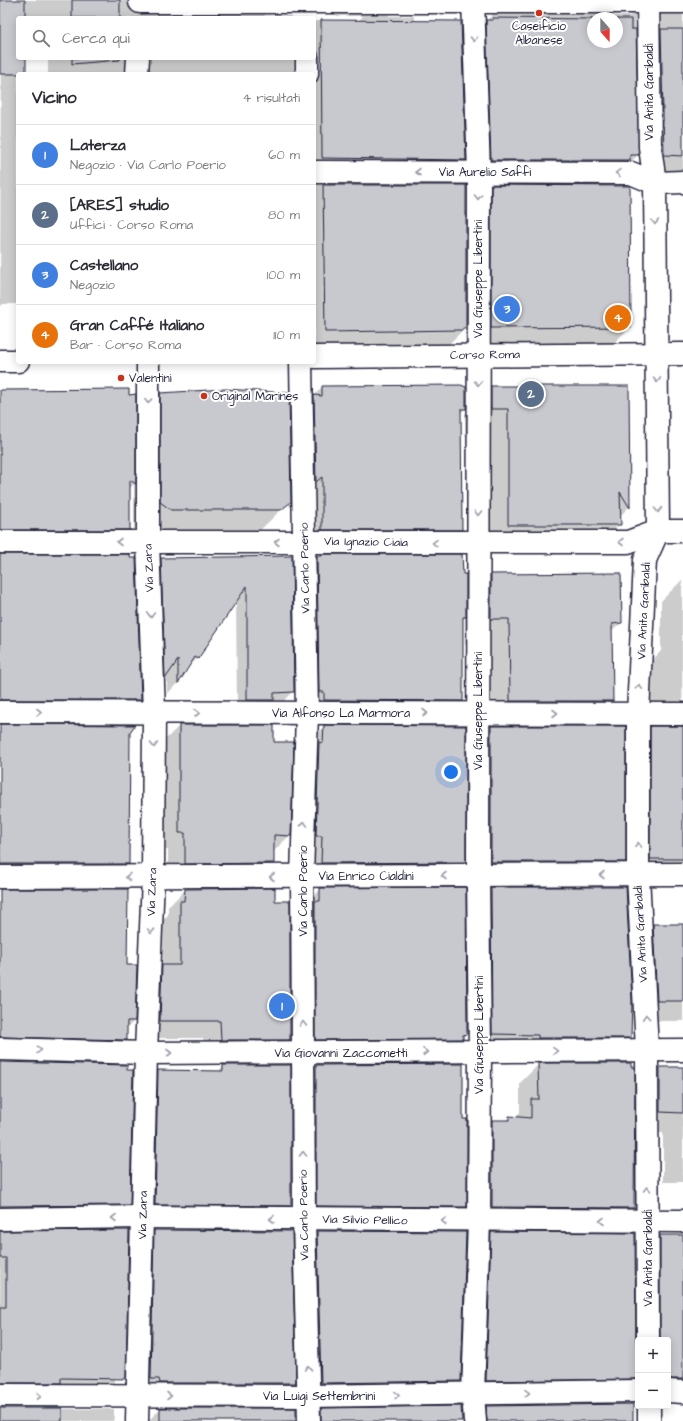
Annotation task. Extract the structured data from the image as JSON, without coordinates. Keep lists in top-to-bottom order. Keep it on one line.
{"streets":{"street":["Via Anita Garibaldi","Via Aurelio Saffi","Via Giuseppe Libertini","Corso Roma","Via Ignazio Ciaia","Via Zara","Via Carlo Poerio","Via Alfonso La Marmora","Via Enrico Cialdini","Via Giovanni Zaccometti","Via Silvio Pellico","Via Luigi Settembrini"]},"crossings":[["Via Anita Garibaldi","Via Aurelio Saffi"],["Via Anita Garibaldi","Corso Roma"],["Via Anita Garibaldi","Via Ignazio Ciaia"],["Via Anita Garibaldi","Via Alfonso La Marmora"],["Via Anita Garibaldi","Via Enrico Cialdini"],["Via Anita Garibaldi","Via Giovanni Zaccometti"],["Via Anita Garibaldi","Via Silvio Pellico"],["Via Aurelio Saffi","Via Giuseppe Libertini"],["Via Giuseppe Libertini","Corso Roma"],["Via Giuseppe Libertini","Via Ignazio Ciaia"],["Via Giuseppe Libertini","Via Alfonso La Marmora"],["Via Giuseppe Libertini","Via Enrico Cialdini"],["Via Giuseppe Libertini","Via Giovanni Zaccometti"],["Via Giuseppe Libertini","Via Silvio Pellico"],["Via Giuseppe Libertini","Via Luigi Settembrini"],["Via Ignazio Ciaia","Via Zara"],["Via Ignazio Ciaia","Via Carlo Poerio"],["Via Zara","Via Alfonso La Marmora"],["Via Zara","Via Enrico Cialdini"],["Via Zara","Via Giovanni Zaccometti"],["Via Zara","Via Silvio Pellico"],["Via Zara","Via Luigi Settembrini"],["Via Carlo Poerio","Via Alfonso La Marmora"],["Via Carlo Poerio","Via Enrico Cialdini"],["Via Carlo Poerio","Via Giovanni Zaccometti"],["Via Carlo Poerio","Via Silvio Pellico"],["Via Carlo Poerio","Via Luigi Settembrini"]],"one_way":["Via Giuseppe Libertini","Via Ignazio Ciaia","Via Zara","Via Carlo Poerio","Via Alfonso La Marmora","Via Enrico Cialdini","Via Giovanni Zaccometti","Via Silvio Pellico","Via Luigi Settembrini"],"places":["Caseificio Albanese","Valentini","Original Marines"],"north":"bottom","page":{"search":"Cerca qui","heading":["Vicino","4 risultati"],"list":[{"mark":"1","name":"Laterza","note":"Negozio · Via Carlo Poerio","value":"60 m"},{"mark":"2","name":"[ARES] studio","note":"Uffici · Corso Roma","value":"80 m"},{"mark":"3","name":"Castellano","note":"Negozio","value":"100 m"},{"mark":"4","name":"Gran Caffé Italiano","note":"Bar · Corso Roma","value":"110 m"}],"pins":["3","4","2","1"],"map_buttons":["+","−"]}}
